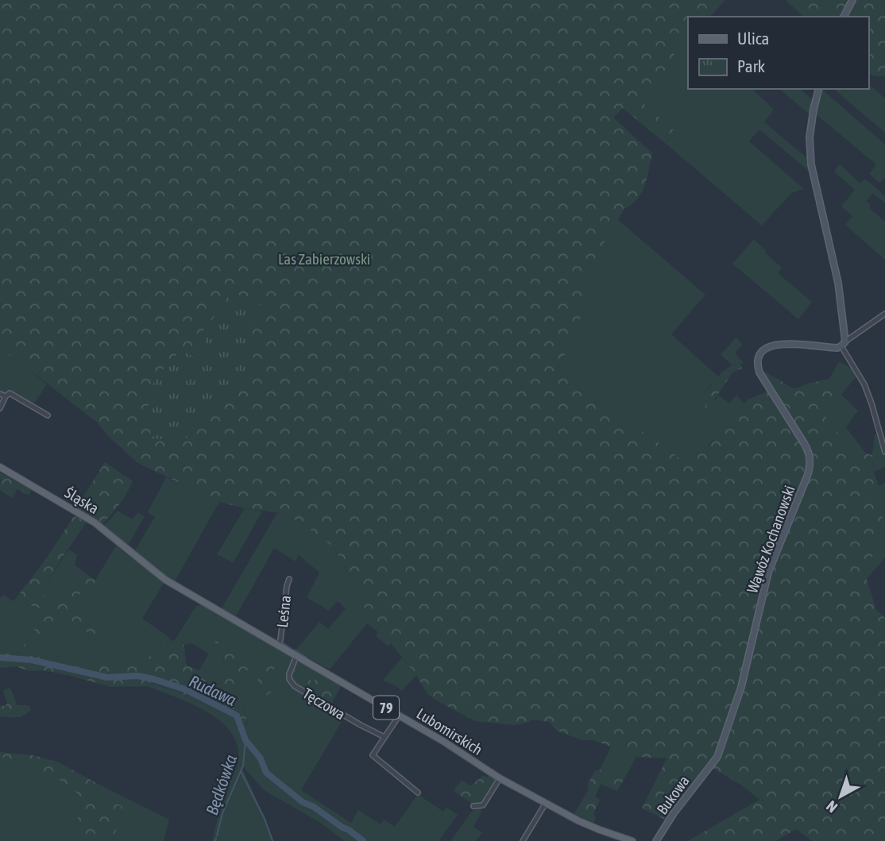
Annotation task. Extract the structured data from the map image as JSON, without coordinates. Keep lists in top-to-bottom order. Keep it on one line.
{"streets":{"main road":["Śląska","79","Lubomirskich"],"street":["Wąwóz Kochanowski","Leśna","Tęczowa","Bukowa"]},"crossings":[["Śląska","Lubomirskich"],["Wąwóz Kochanowski","Bukowa"],["Leśna","Lubomirskich"],["Tęczowa","Lubomirskich"]],"water":["Rudawa","Będkówka"],"parks":["Las Zabierzowski"],"legend":["Ulica","Park"],"north":"bottom left"}
